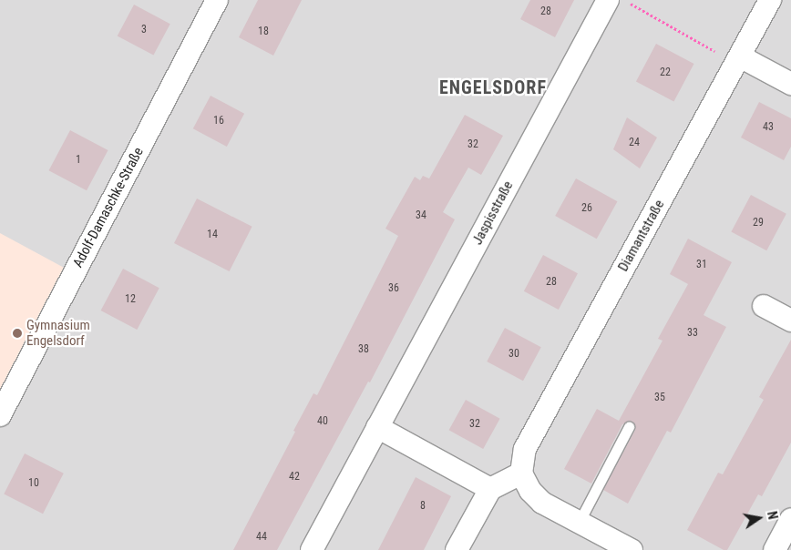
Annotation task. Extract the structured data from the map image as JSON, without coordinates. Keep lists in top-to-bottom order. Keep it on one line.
{"streets":{"street":["Adolf-Damaschke-Straße","Jaspisstraße","Diamantstraße"]},"districts":["ENGELSDORF"],"places":["Gymnasium Engelsdorf"],"house_numbers":["28","3","18","22","16","43","24","32","1","26","34","29","14","31","28","36","12","33","38","30","35","40","32","42","10","8","44"],"north":"right"}
